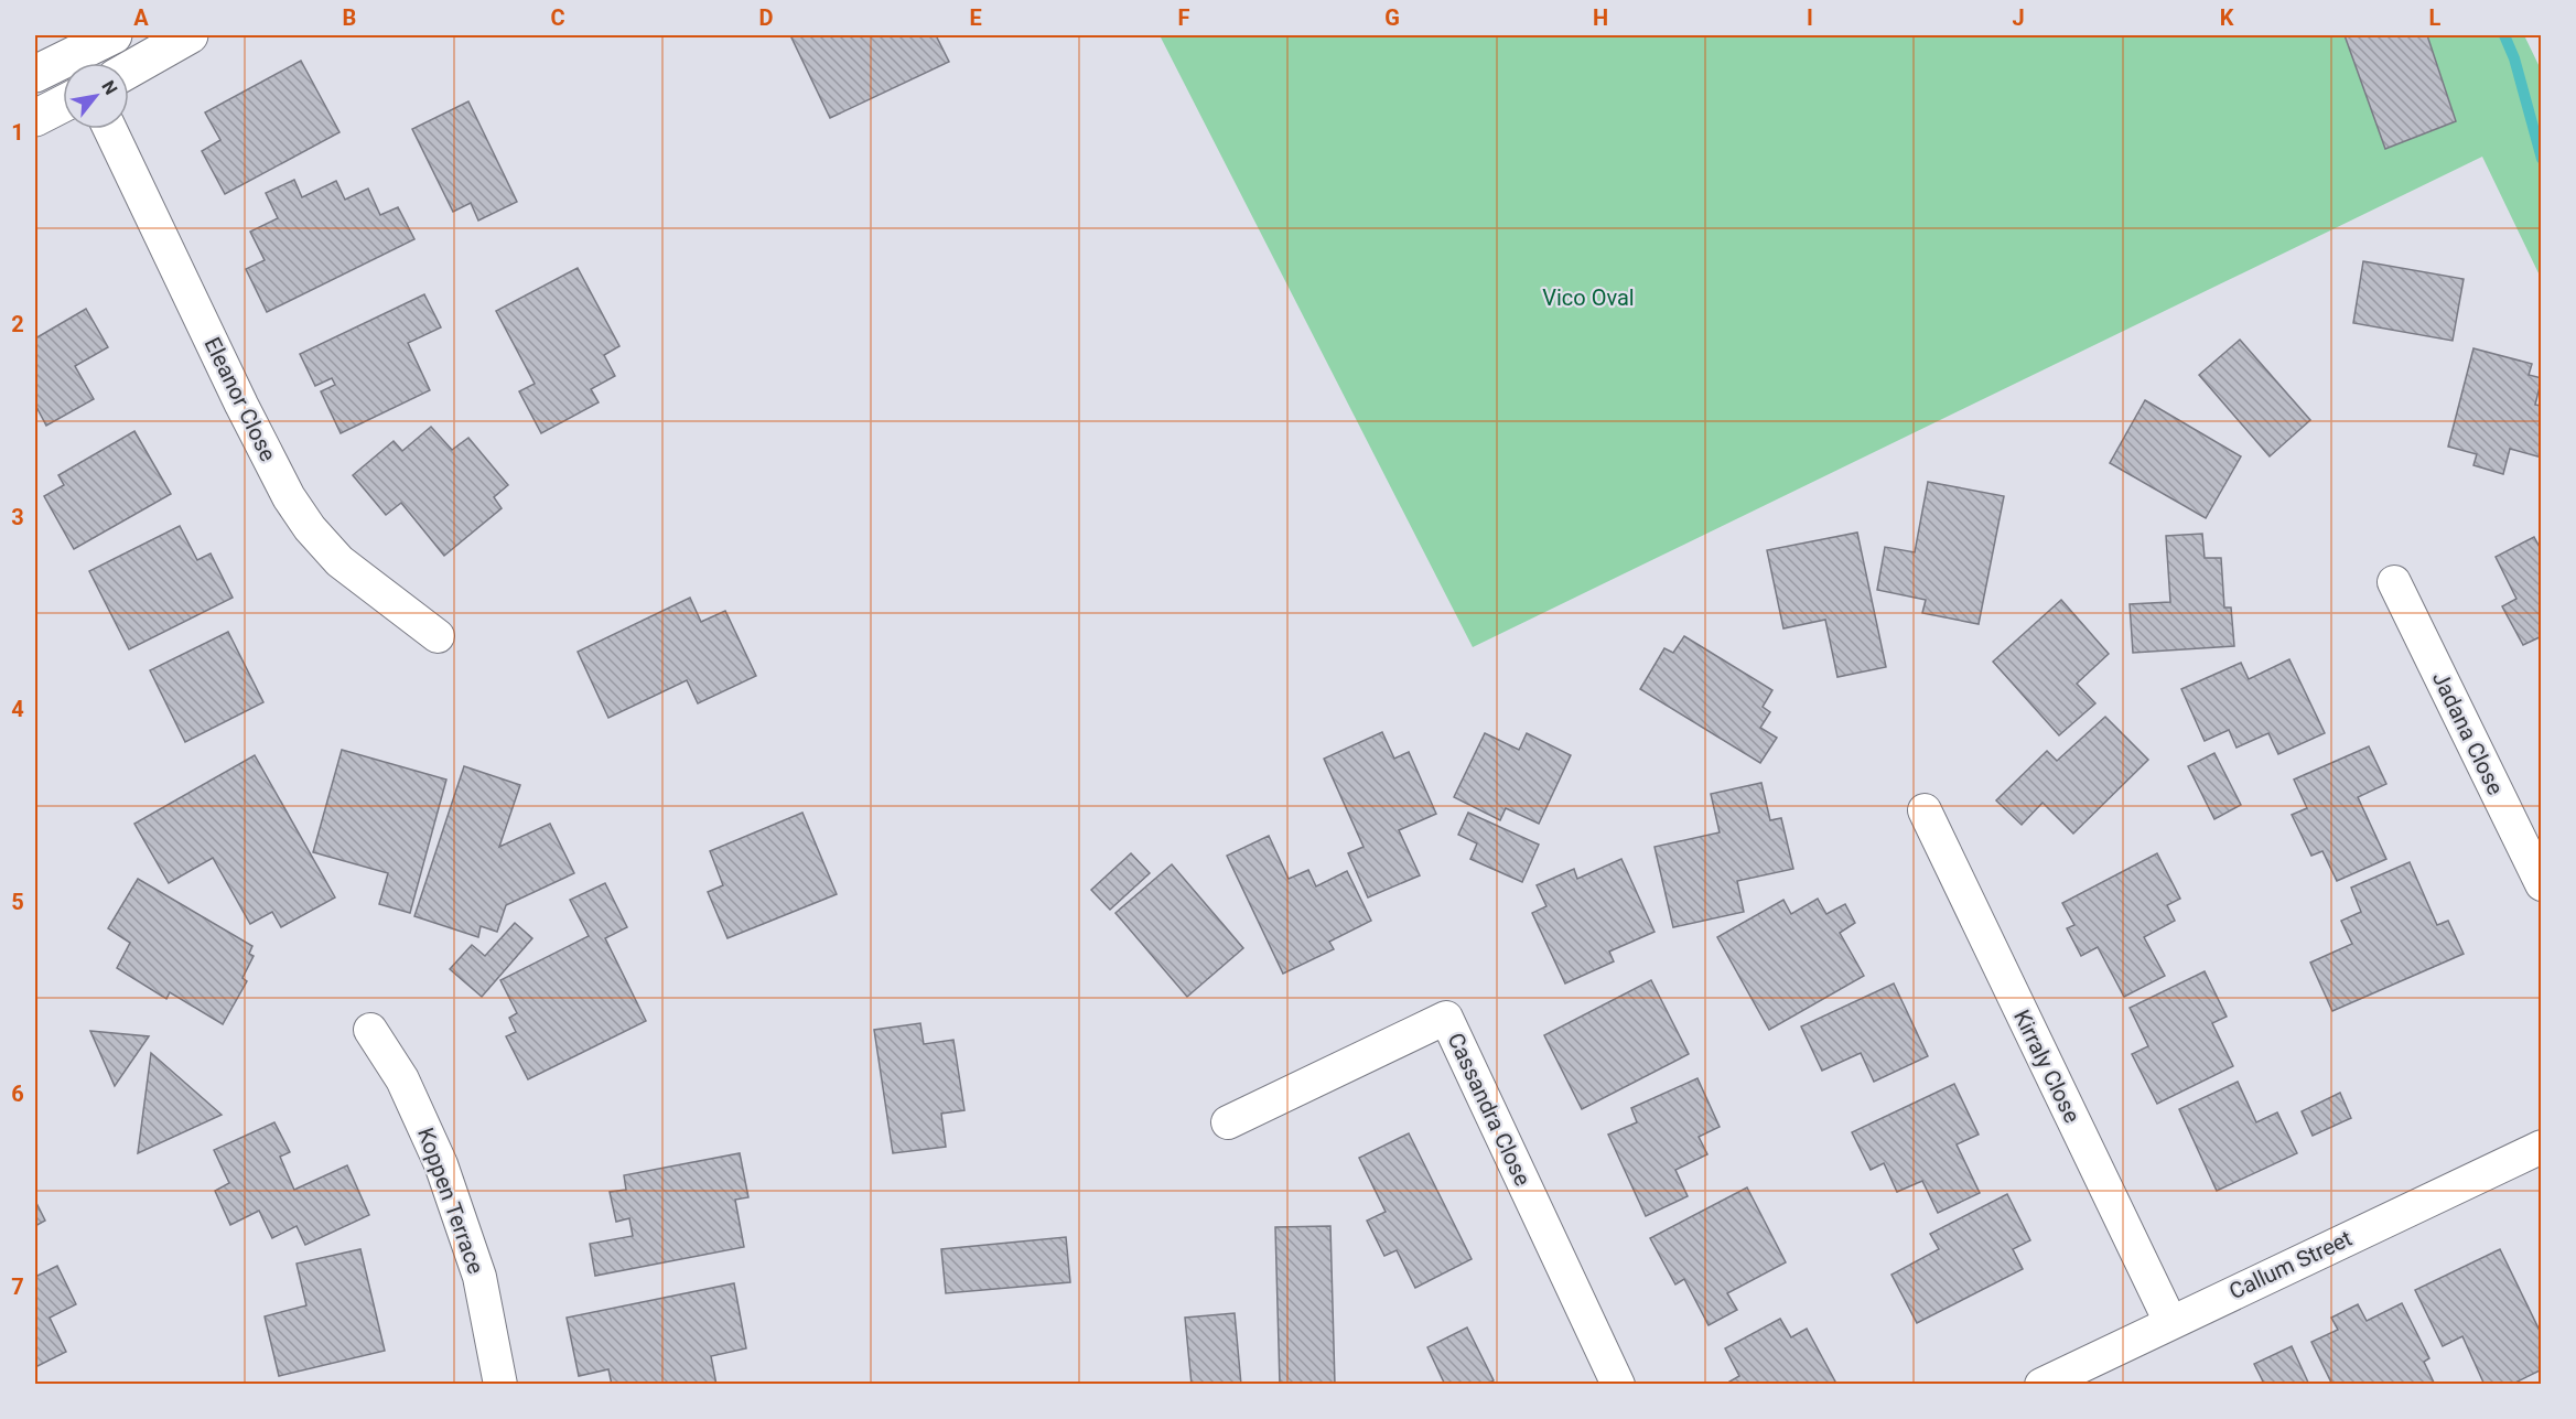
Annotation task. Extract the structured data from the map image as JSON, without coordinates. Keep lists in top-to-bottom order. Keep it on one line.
{"streets":{"street":["Eleanor Close","Jadana Close","Kirraly Close","Cassandra Close","Koppen Terrace","Callum Street"]},"crossings":[["Kirraly Close","Callum Street"]],"parks":["Vico Oval"],"north":"top right","grid":{"columns":["A","B","C","D","E","F","G","H","I","J","K","L"],"rows":["1","2","3","4","5","6","7"]}}
